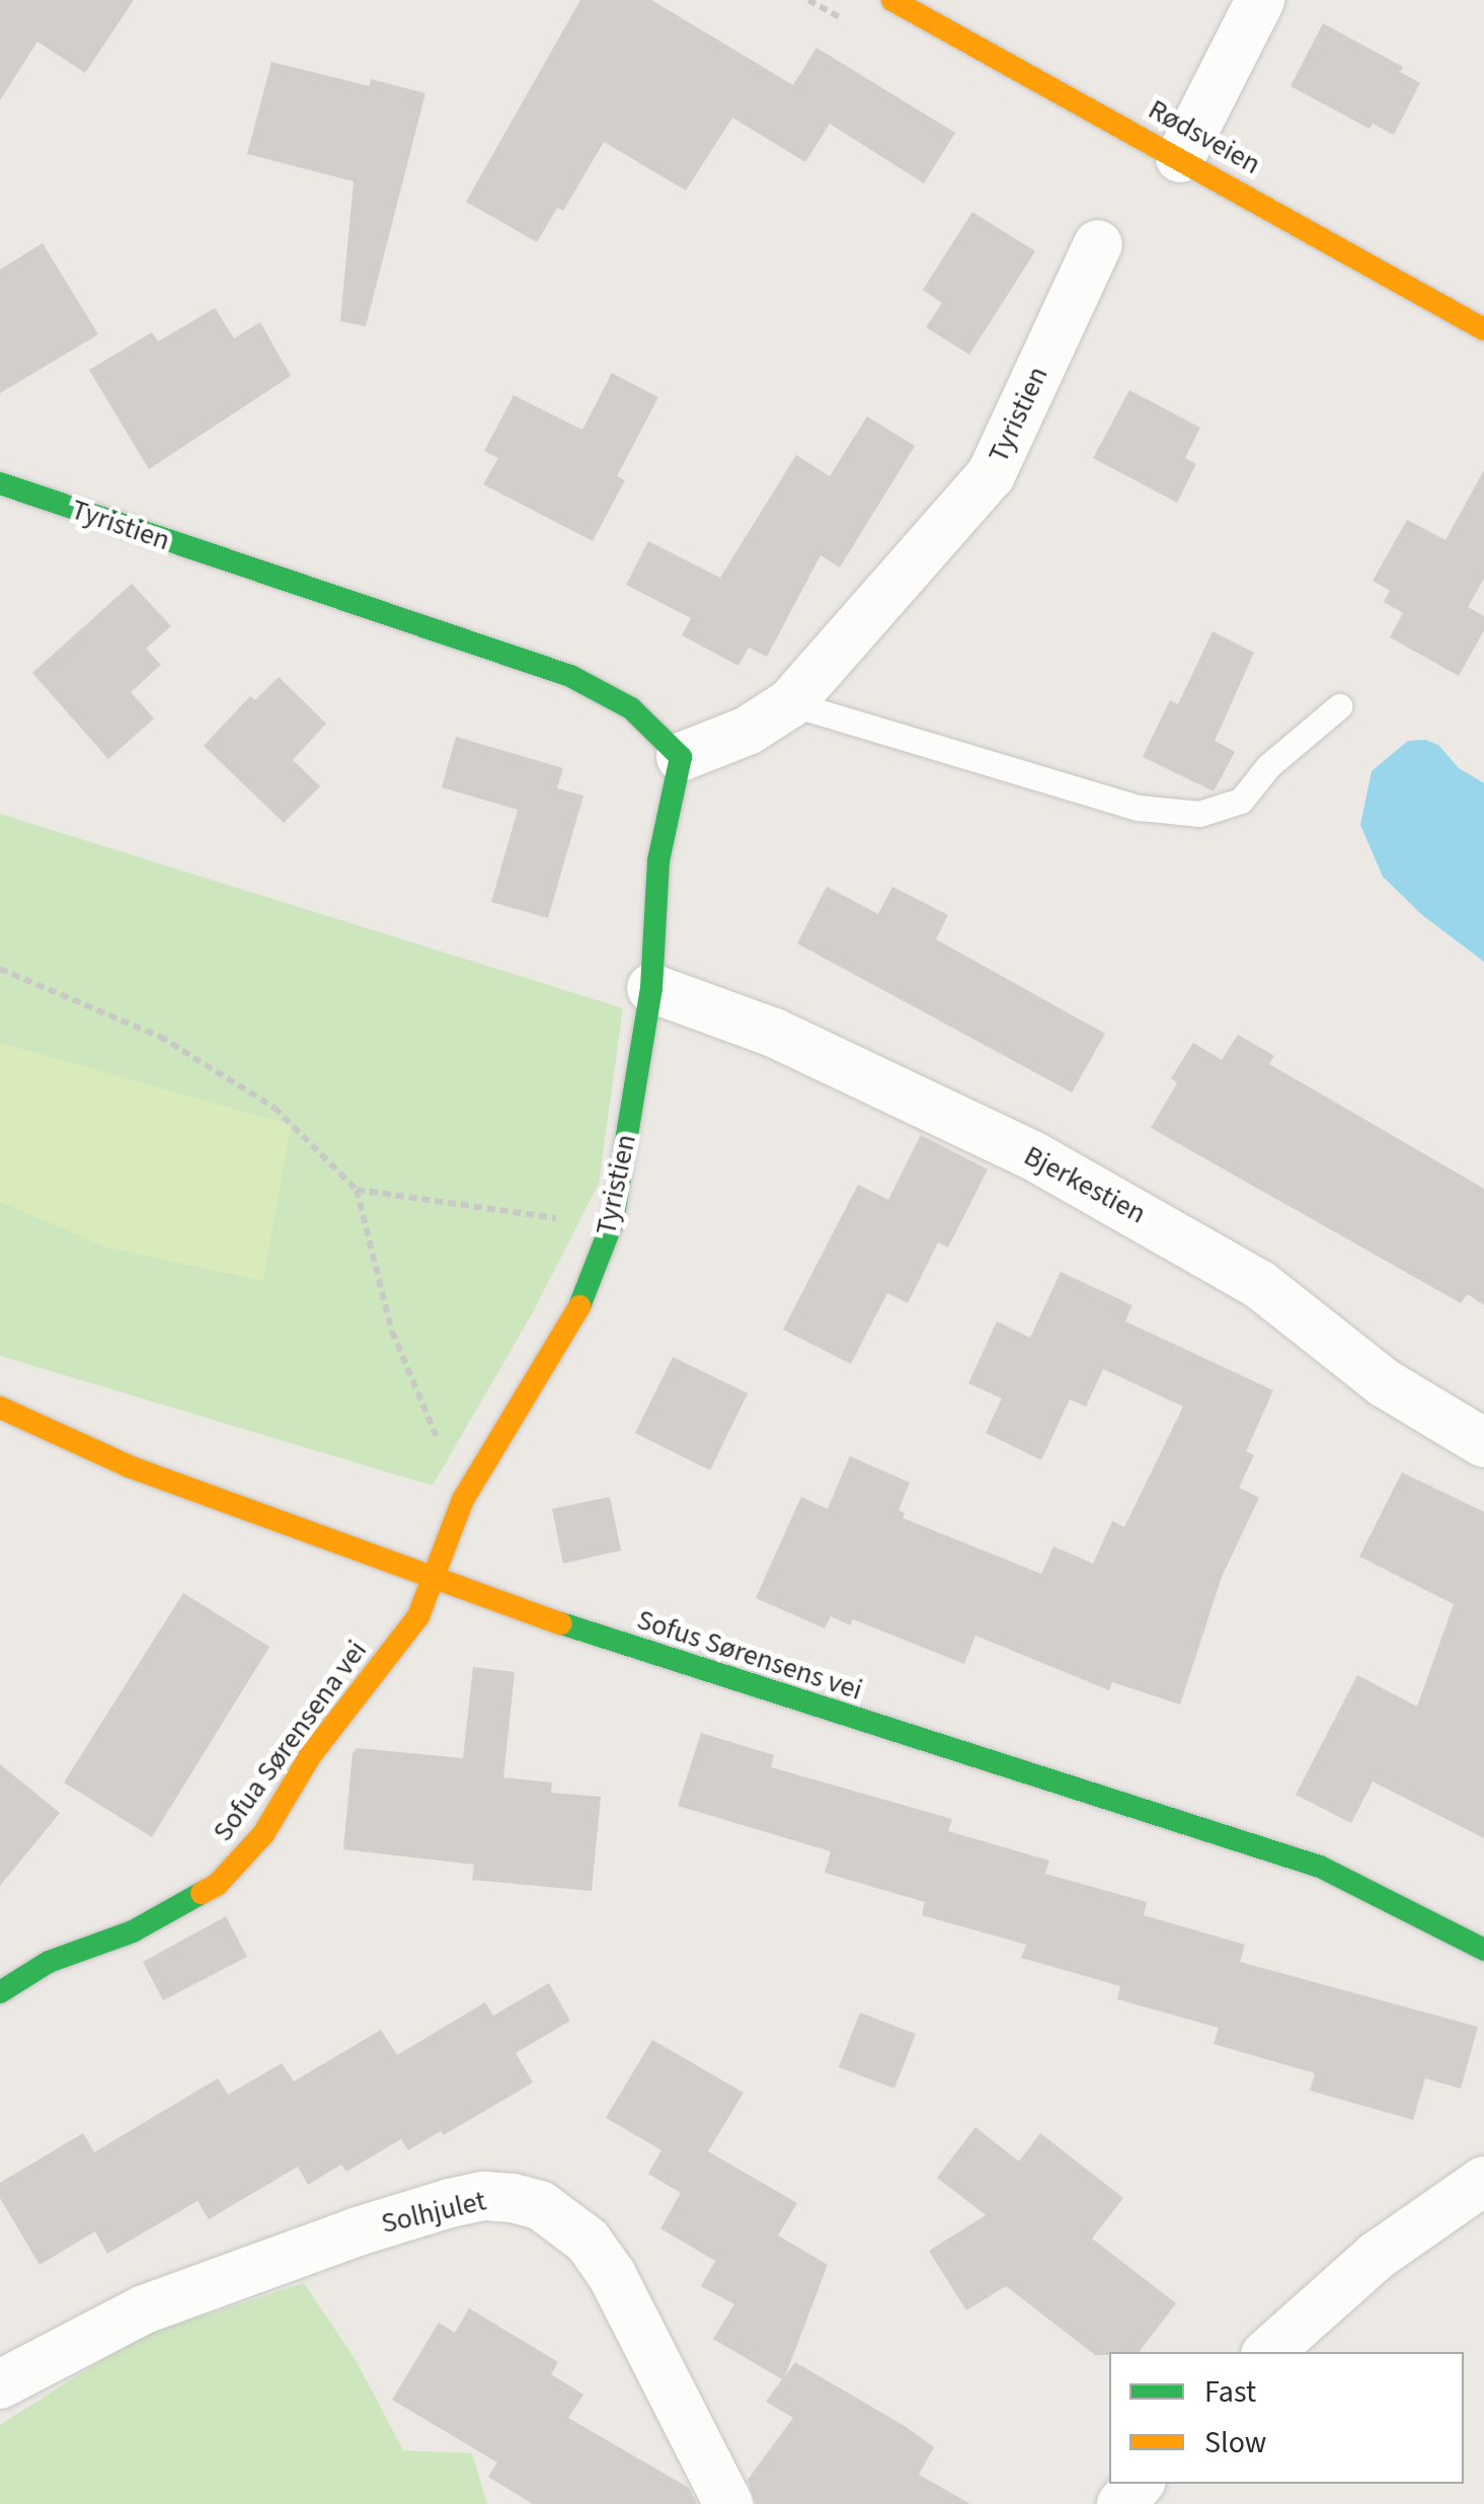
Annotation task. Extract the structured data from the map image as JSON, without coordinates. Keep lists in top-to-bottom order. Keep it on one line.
{"streets":{"street":["Rødsveien","Tyristien","Bjerkestien","Sofus Sørensens vei","Sofua Sørensena vei","Solhjulet"]},"crossings":[["Tyristien","Bjerkestien"],["Tyristien","Sofus Sørensens vei"],["Tyristien","Sofua Sørensena vei"],["Sofus Sørensens vei","Sofua Sørensena vei"]],"legend":["Fast","Slow"]}
